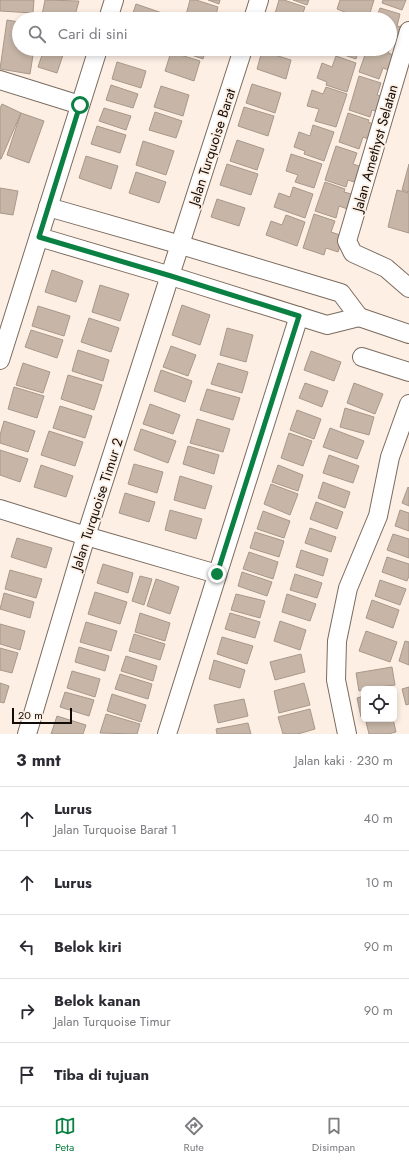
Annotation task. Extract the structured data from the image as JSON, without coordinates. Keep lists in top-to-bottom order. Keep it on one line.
{"streets":{"street":["Jalan Turquoise Barat","Jalan Amethyst Selatan","Jalan Turquoise Timur 2"]},"crossings":[["Jalan Turquoise Barat","Jalan Turquoise Timur 2"]],"scale_bar":"20 m","page":{"search":"Cari di sini","scale":"20 m","heading":["3 mnt","Jalan kaki · 230 m"],"list":[["Lurus","Jalan Turquoise Barat 1","40 m"],["Lurus","10 m"],["Belok kiri","90 m"],["Belok kanan","Jalan Turquoise Timur","90 m"],"Tiba di tujuan"],"nav":["Peta","Rute","Disimpan"]}}
